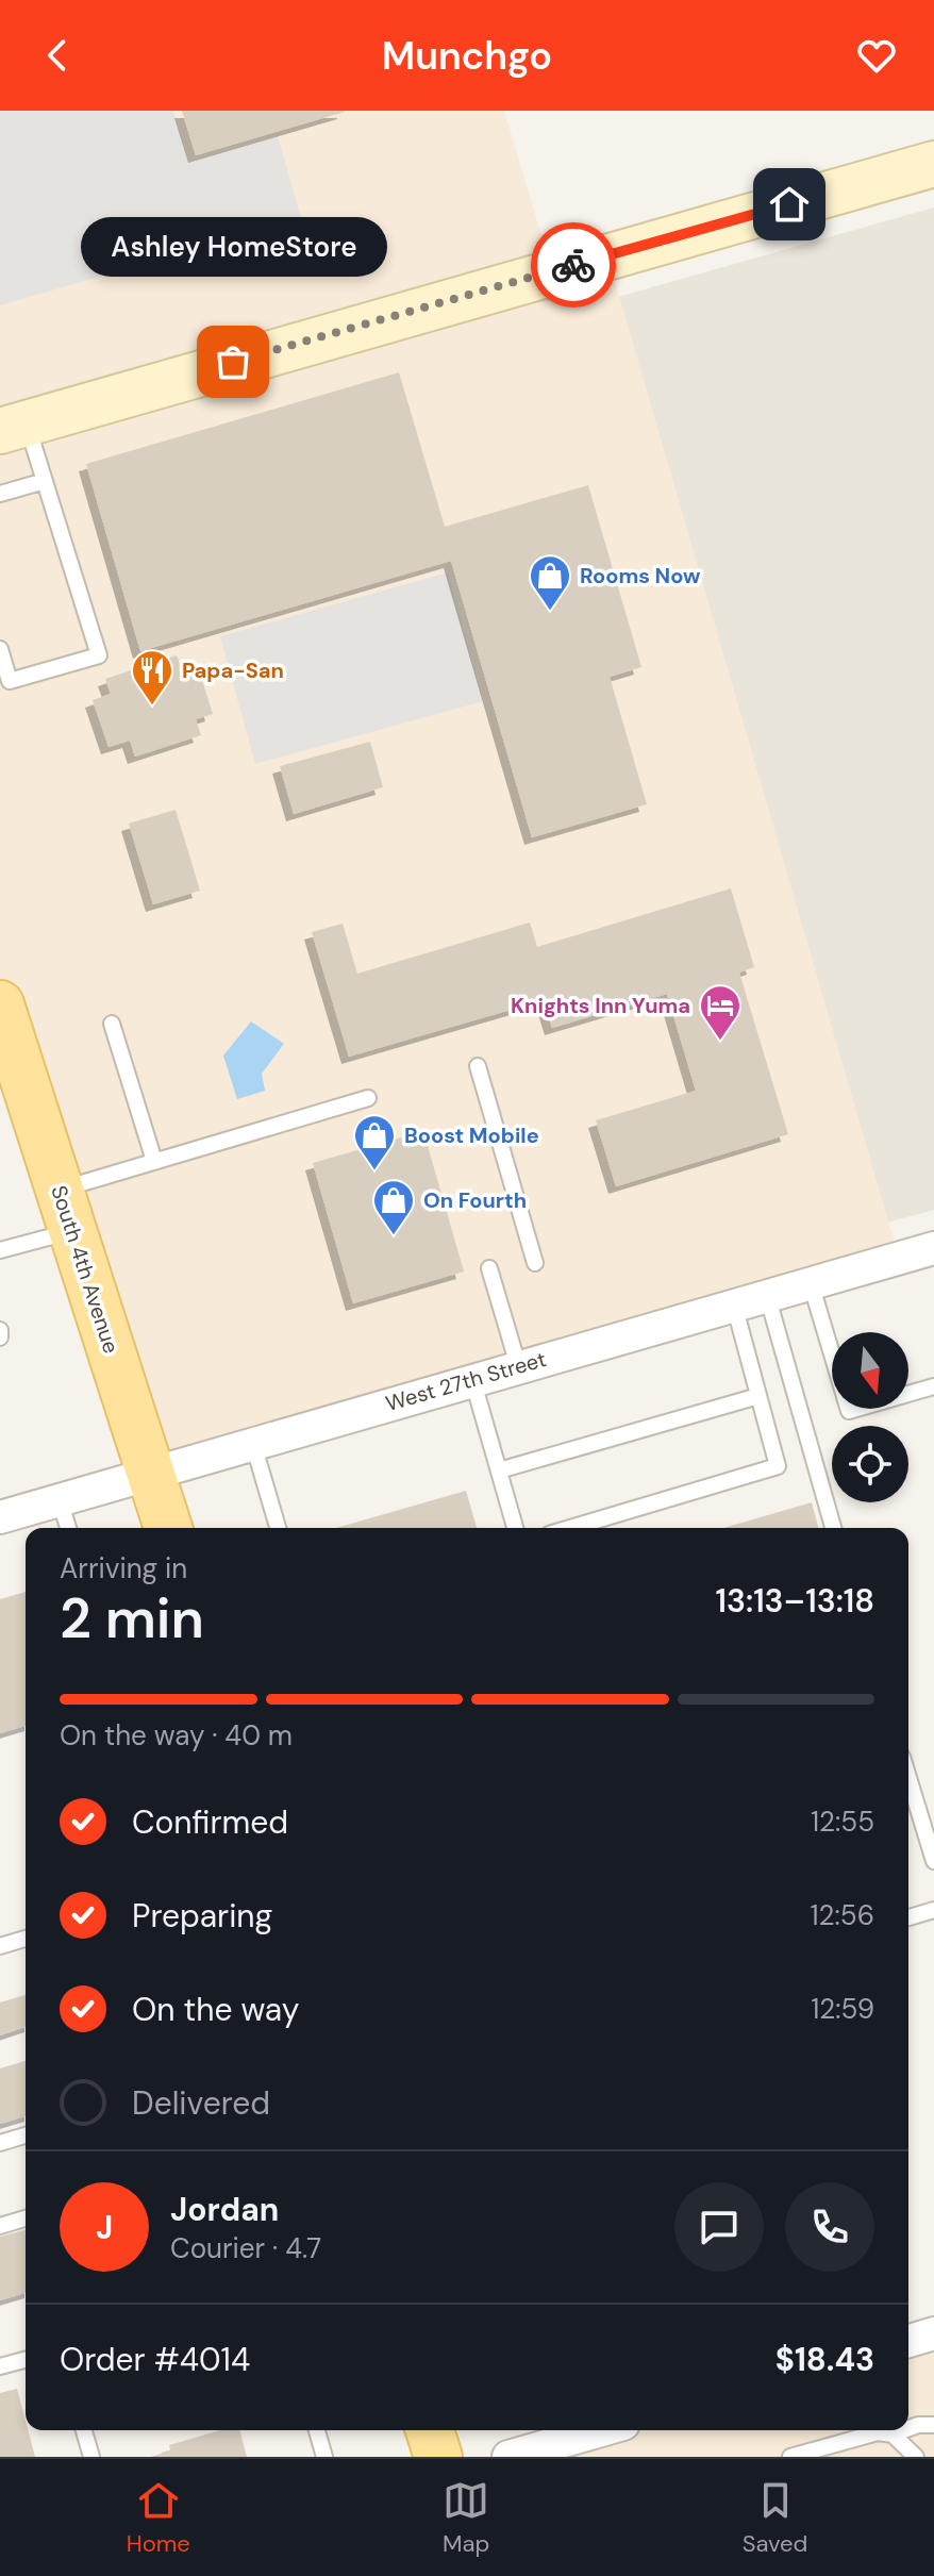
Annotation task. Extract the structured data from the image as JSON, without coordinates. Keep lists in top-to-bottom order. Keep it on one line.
{"streets":{"main road":["South 4th Avenue"],"street":["West 27th Street"]},"crossings":[["South 4th Avenue","West 27th Street"]],"places":{"other":["Ashley HomeStore"],"shop":["Rooms Now","Boost Mobile","On Fourth"],"restaurant":["Papa-San"],"hotel":["Knights Inn Yuma"]},"north":"bottom","page":{"header":"Munchgo","bubble":"Ashley HomeStore","heading":["2 min","Arriving in","13:13–13:18"],"panel":["Jordan","Courier · 4.7","Order #4014","$18.43"],"bar":"On the way · 40 m","list":[["Confirmed","12:55"],["Preparing","12:56"],["On the way","12:59"],"Delivered"],"round":"J","tabs":["Home","Map","Saved"]}}
